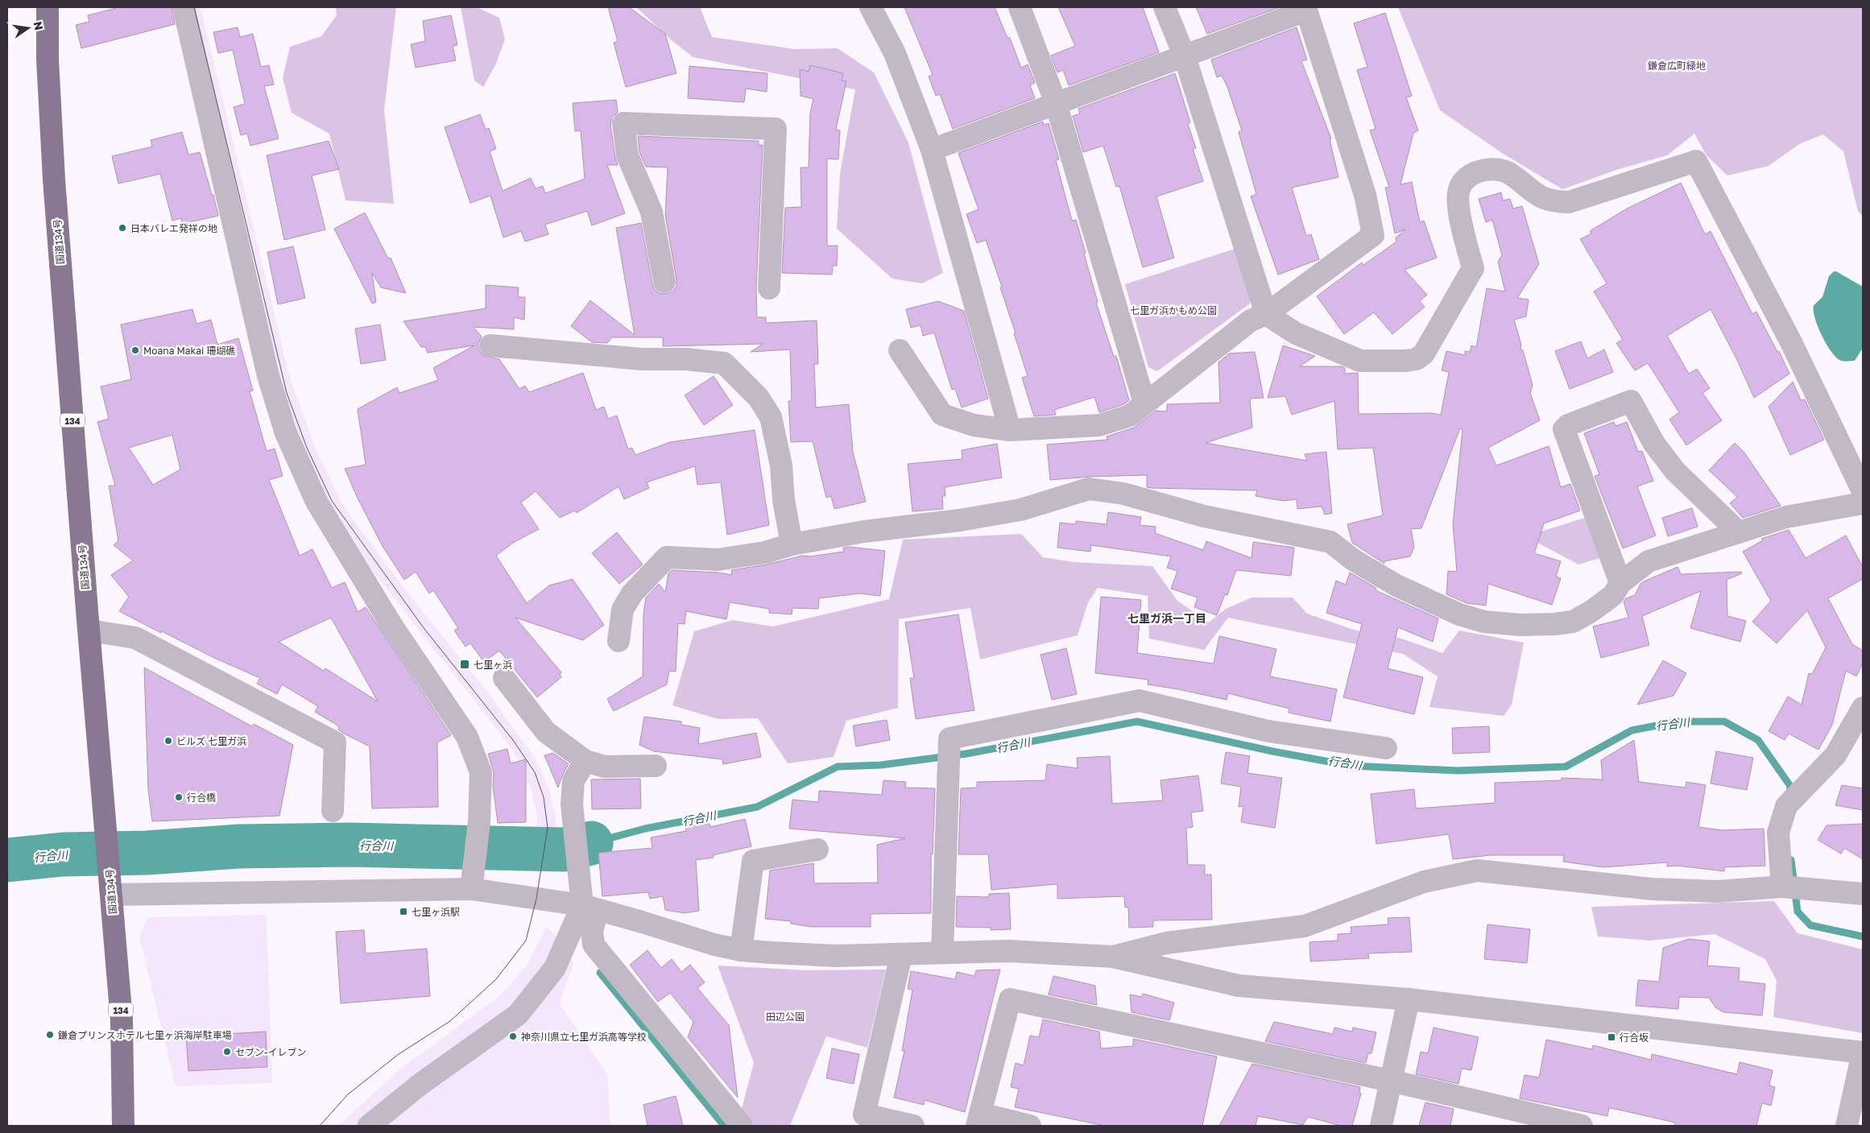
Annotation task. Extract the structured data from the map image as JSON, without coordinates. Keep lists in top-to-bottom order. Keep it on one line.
{"streets":{"highway":["国道134号","134"]},"districts":["七里ガ浜一丁目"],"water":["行合川"],"parks":["鎌倉広町緑地","七里ガ浜かもめ公園","田辺公園"],"places":{"other":["日本バレエ発祥の地","Moana Makai 珊瑚礁","ビルズ 七里ガ浜","行合橋","鎌倉プリンスホテル七里ヶ浜海岸駐車場","神奈川県立七里ガ浜高等学校","セブン-イレブン"],"transit":["七里ヶ浜","七里ヶ浜駅","行合坂"]},"north":"right"}
